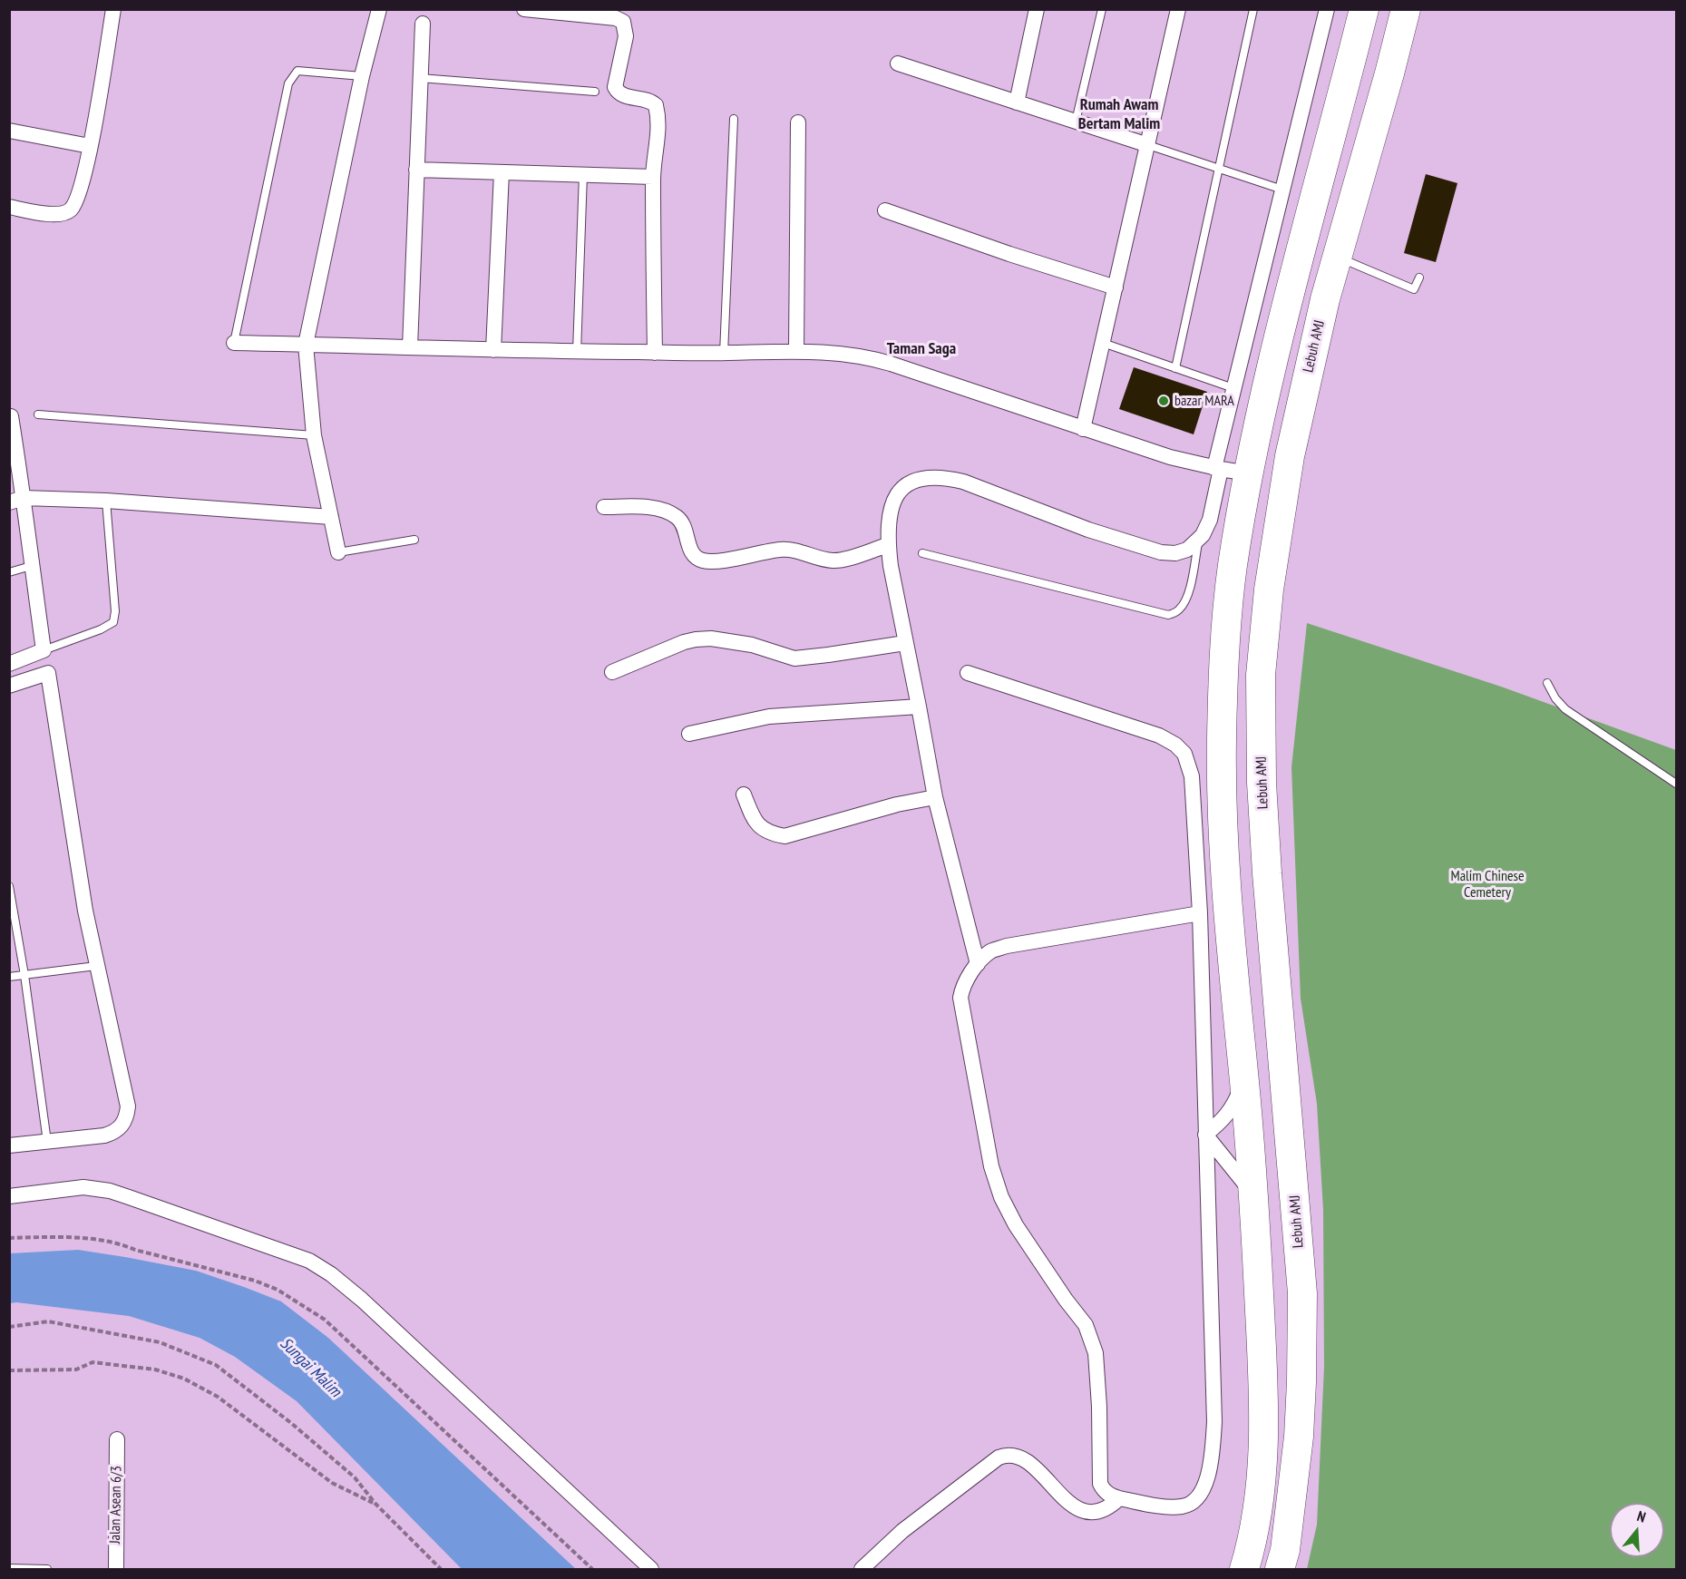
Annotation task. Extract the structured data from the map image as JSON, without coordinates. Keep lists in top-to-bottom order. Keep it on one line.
{"streets":{"highway":["Lebuh AMJ"],"street":["Jalan Asean 6/3"]},"districts":["Rumah Awam Bertam Malim","Taman Saga"],"water":["Sungai Malim"],"parks":["Malim Chinese Cemetery"],"places":["bazar MARA"],"north":"top"}
